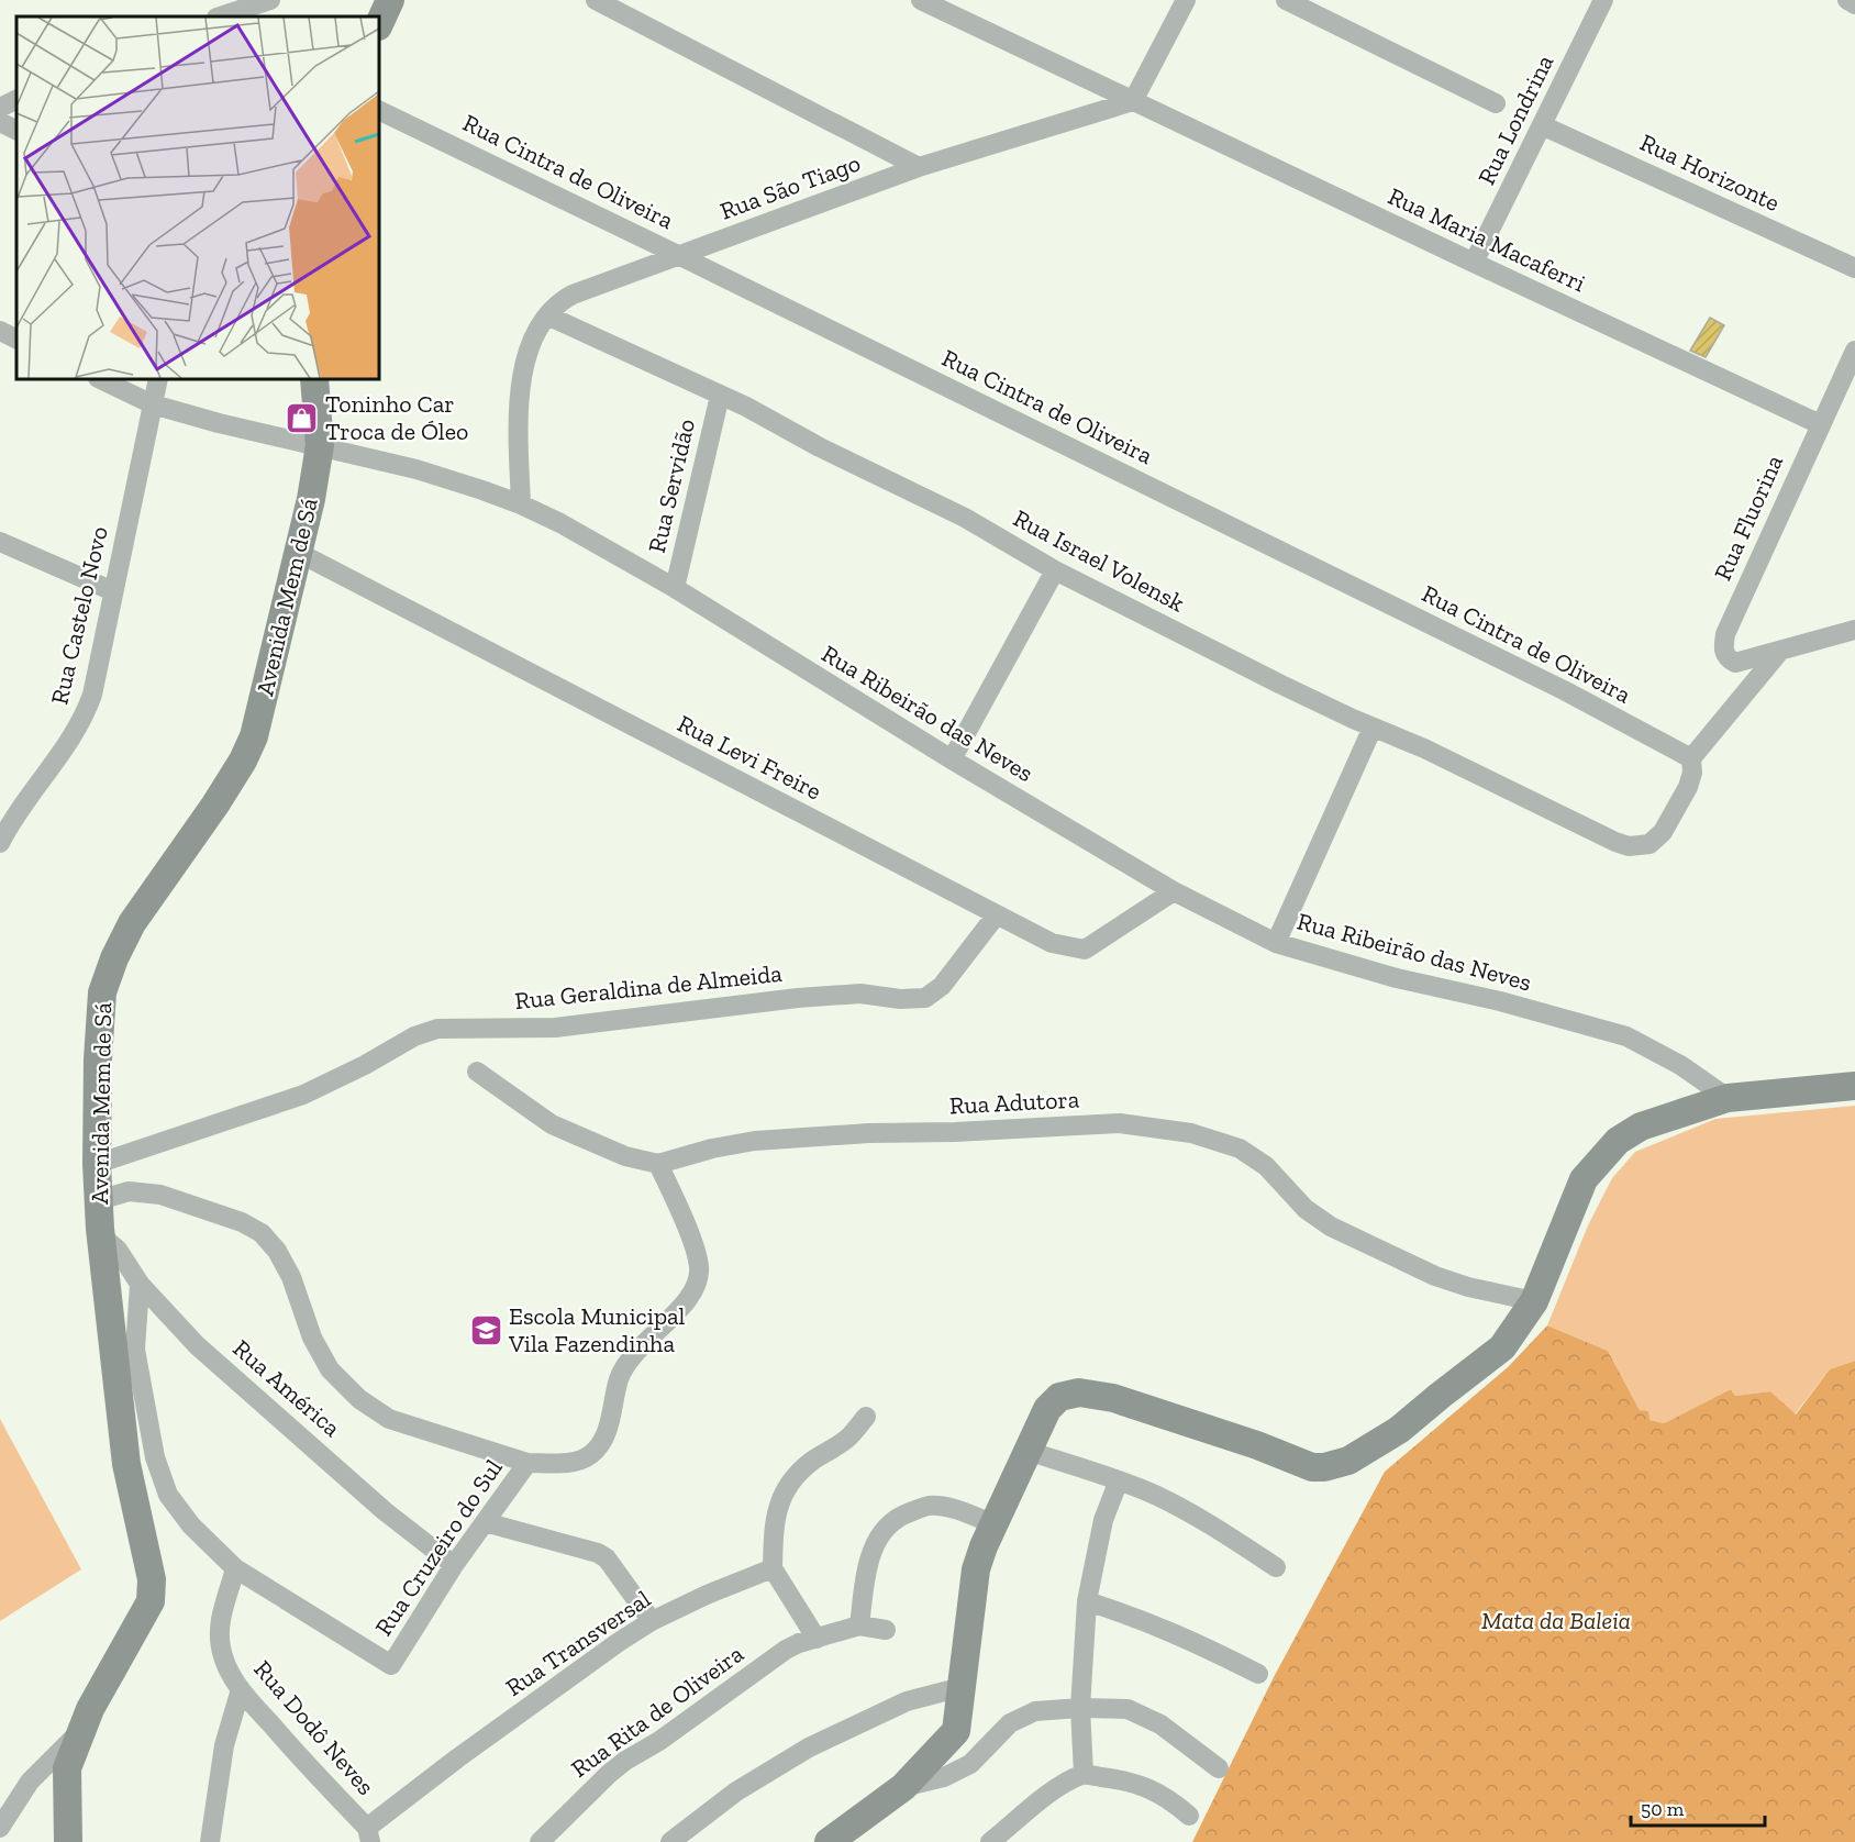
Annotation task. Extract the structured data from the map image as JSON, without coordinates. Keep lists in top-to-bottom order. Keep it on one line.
{"streets":{"street":["Rua Londrina","Rua Cintra de Oliveira","Rua Horizonte","Rua São Tiago","Rua Maria Macaferri","Rua Servidão","Rua Fluorina","Rua Israel Volensk","Avenida Mem de Sá","Rua Castelo Novo","Rua Ribeirão das Neves","Rua Levi Freire","Rua Geraldina de Almeida","Rua Adutora","Rua América","Rua Cruzeiro do Sul","Rua Transversal","Rua Rita de Oliveira","Rua Dodô Neves"]},"crossings":[["Rua Londrina","Rua Horizonte"],["Rua Londrina","Rua Maria Macaferri"],["Rua Cintra de Oliveira","Rua São Tiago"],["Rua Cintra de Oliveira","Rua Israel Volensk"],["Rua São Tiago","Rua Maria Macaferri"],["Rua São Tiago","Rua Israel Volensk"],["Rua São Tiago","Rua Ribeirão das Neves"],["Rua Maria Macaferri","Rua Fluorina"],["Rua Servidão","Rua Israel Volensk"],["Rua Servidão","Rua Ribeirão das Neves"],["Avenida Mem de Sá","Rua Ribeirão das Neves"],["Avenida Mem de Sá","Rua Levi Freire"],["Avenida Mem de Sá","Rua Geraldina de Almeida"],["Avenida Mem de Sá","Rua América"],["Rua Castelo Novo","Rua Ribeirão das Neves"],["Rua Ribeirão das Neves","Rua Levi Freire"],["Rua Levi Freire","Rua Geraldina de Almeida"],["Rua Adutora","Rua Cruzeiro do Sul"],["Rua América","Rua Cruzeiro do Sul"],["Rua Cruzeiro do Sul","Rua Dodô Neves"],["Rua Transversal","Rua Dodô Neves"]],"parks":["Mata da Baleia"],"places":{"shop":["Toninho Car Troca de Óleo"],"school or university":["Escola Municipal Vila Fazendinha"]},"scale_bar":"50 m"}
